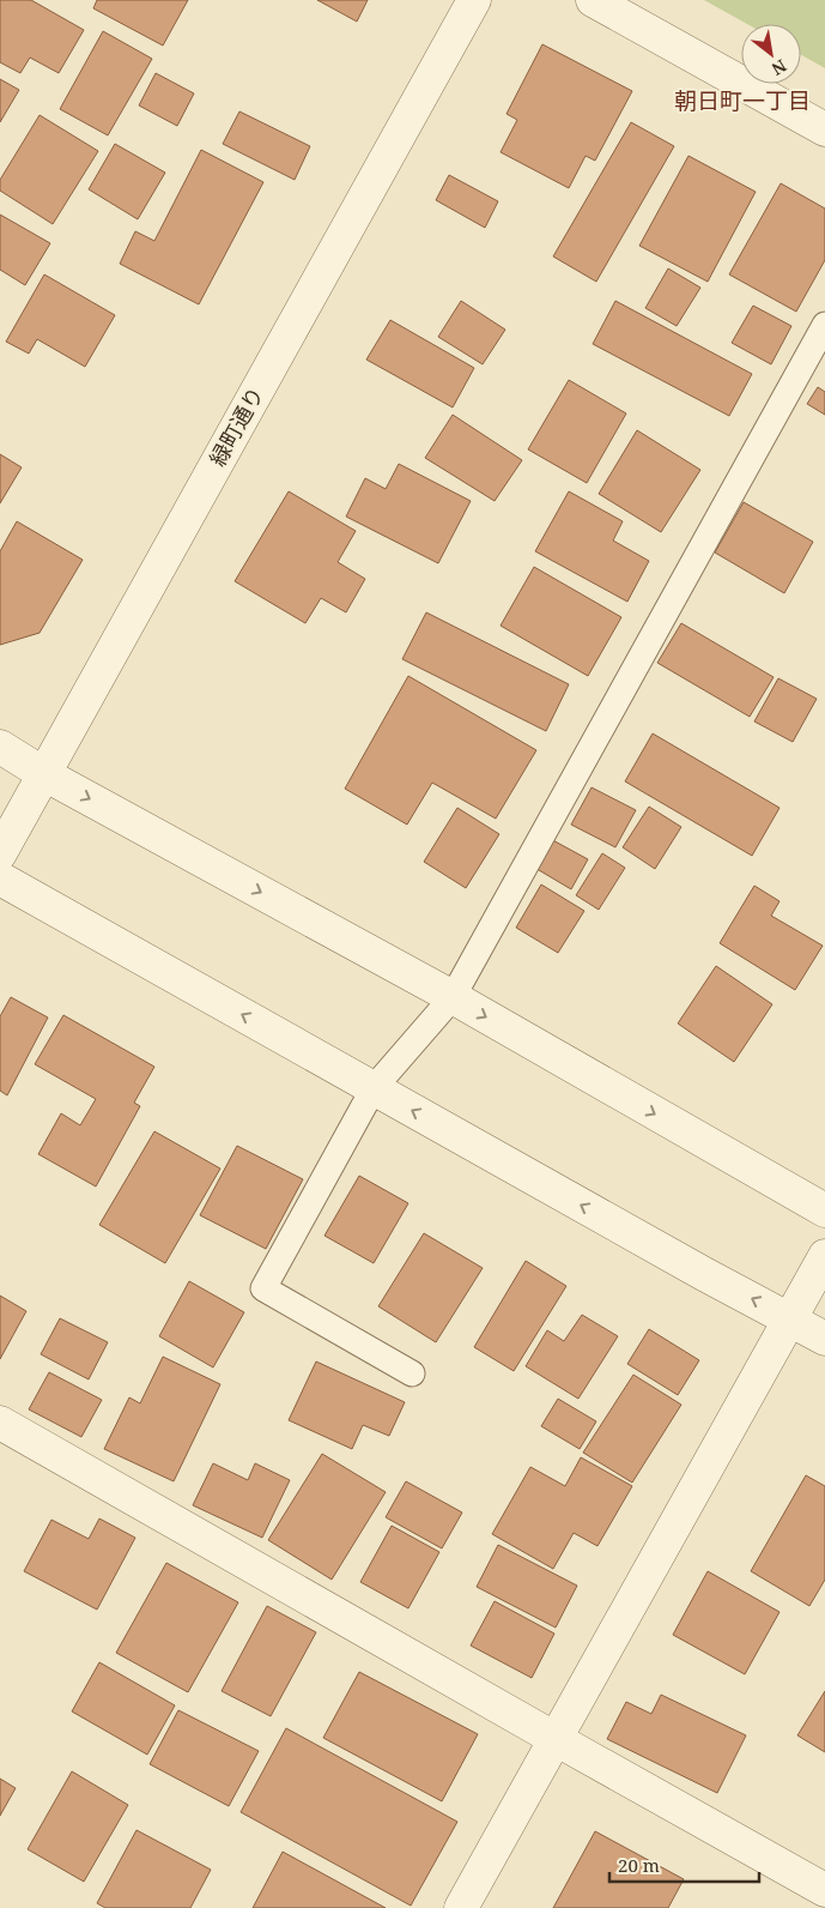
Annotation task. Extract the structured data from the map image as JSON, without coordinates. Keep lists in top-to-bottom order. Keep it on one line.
{"streets":{"street":["緑町通り"]},"districts":["朝日町一丁目"],"scale_bar":"20 m","north":"bottom right"}
